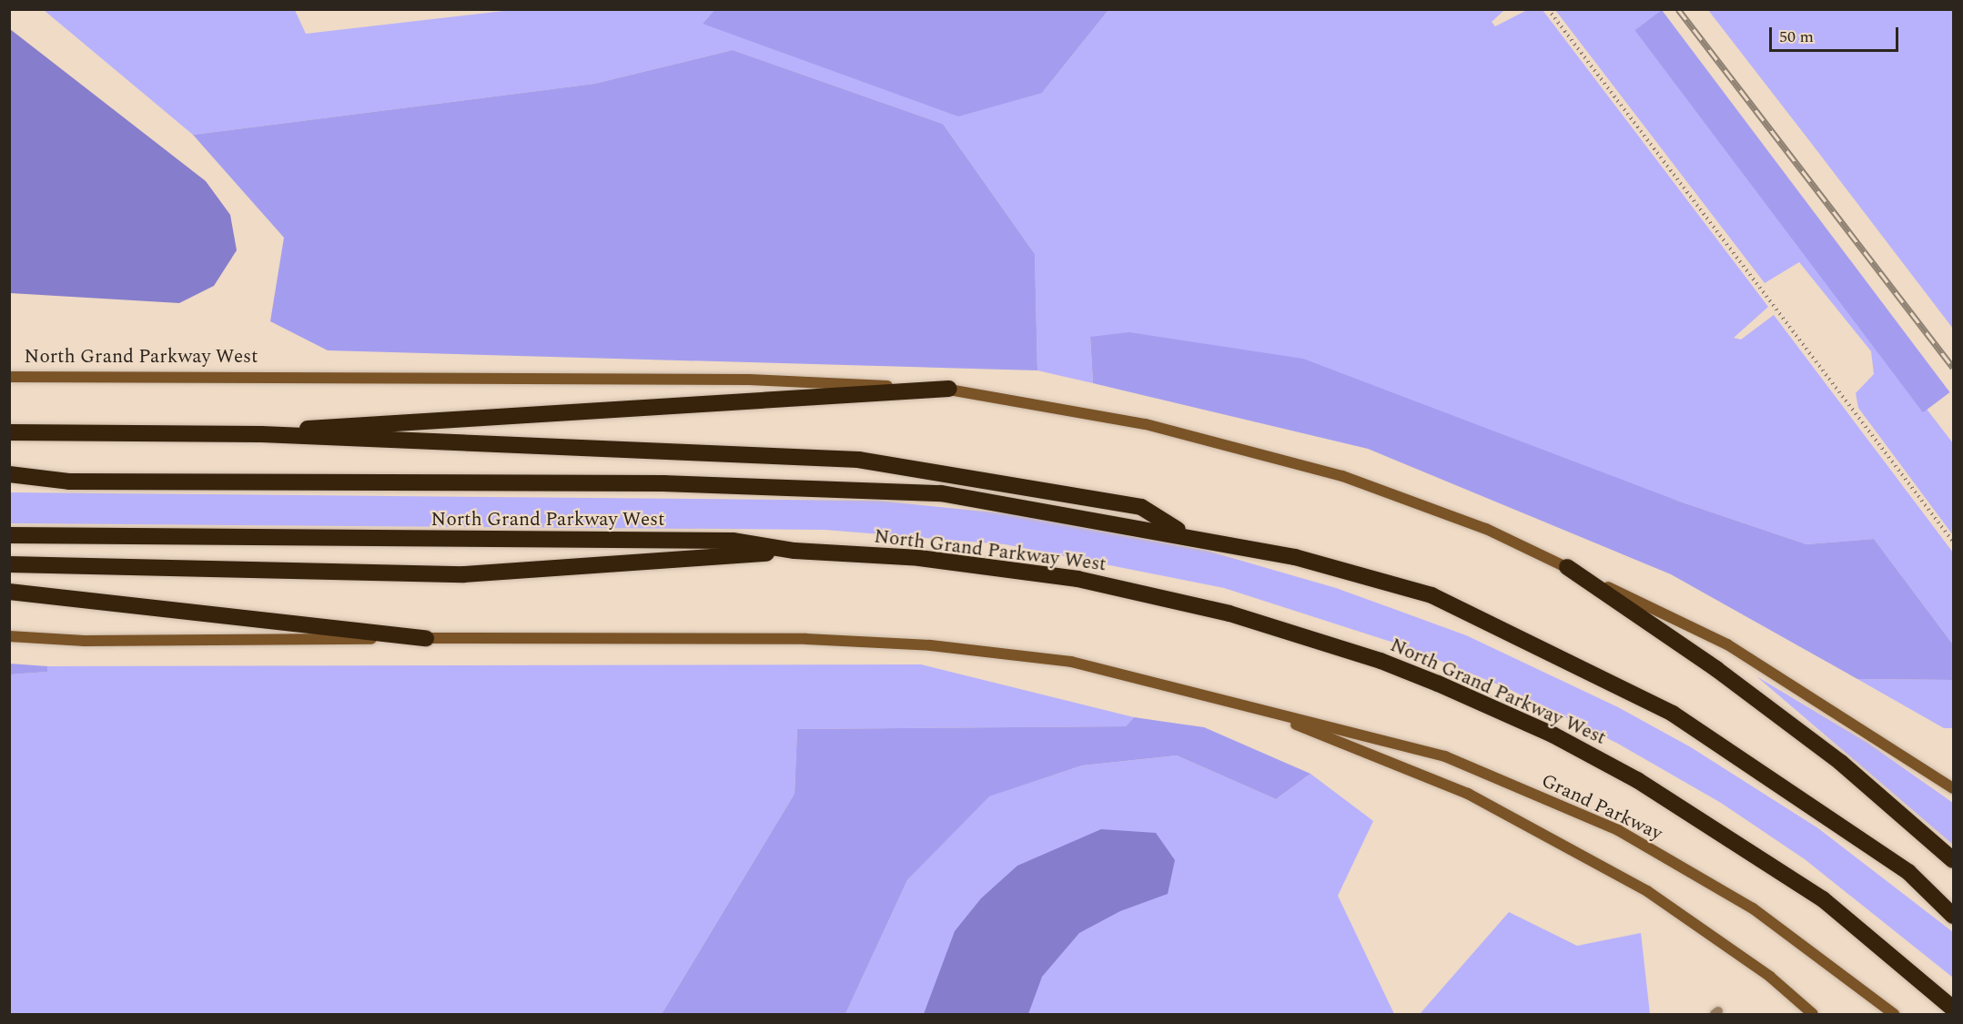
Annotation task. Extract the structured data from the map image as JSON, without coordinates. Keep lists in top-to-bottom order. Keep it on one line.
{"streets":{"highway":["North Grand Parkway West"],"main road":["Grand Parkway"]},"scale_bar":"50 m"}
